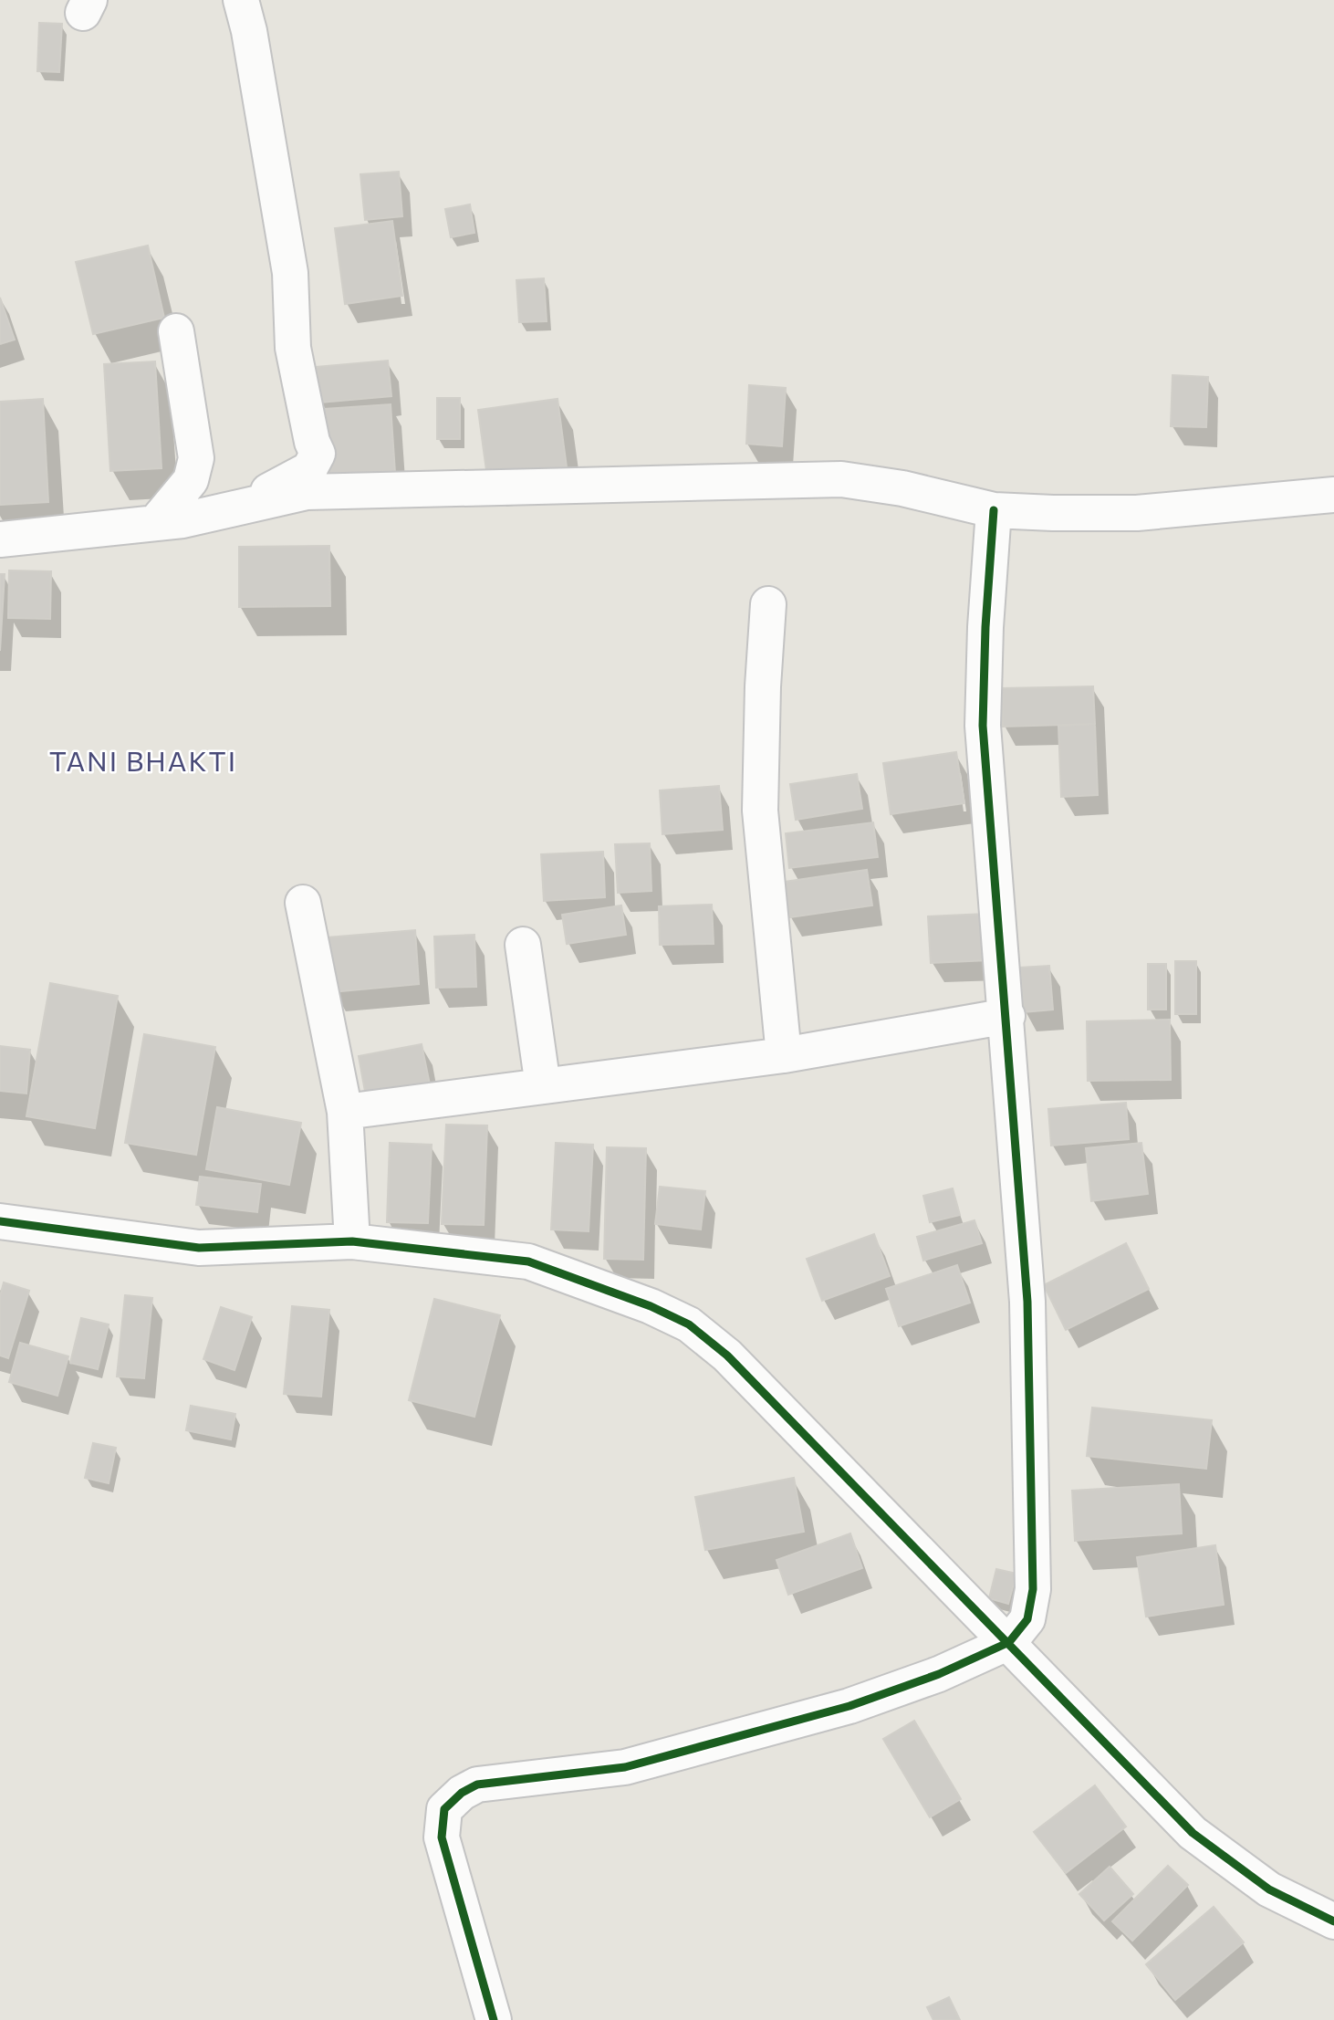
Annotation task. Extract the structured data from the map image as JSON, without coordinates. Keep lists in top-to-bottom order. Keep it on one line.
{"districts":["TANI BHAKTI"]}
